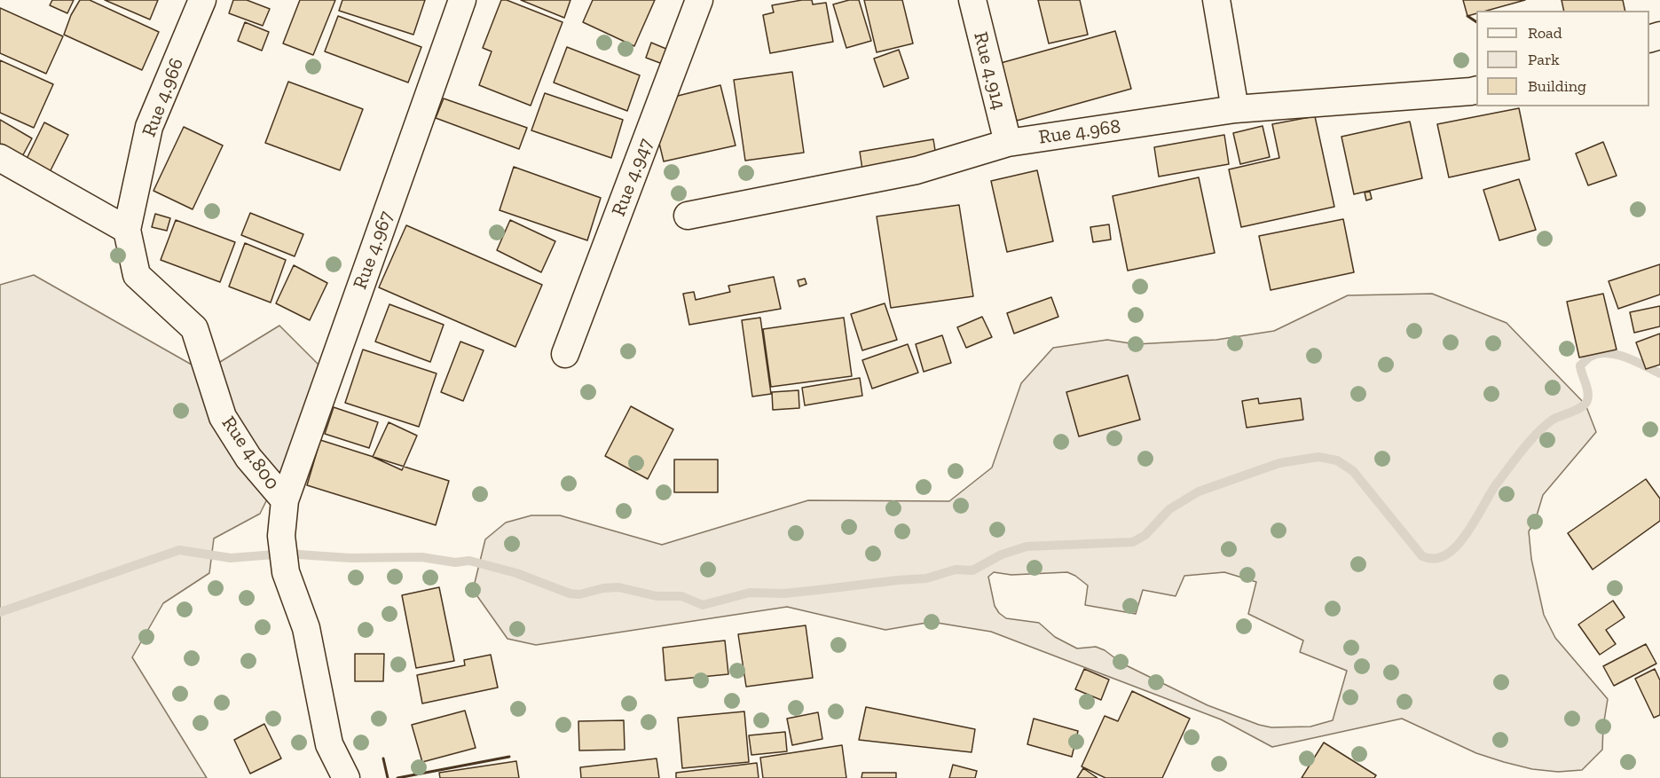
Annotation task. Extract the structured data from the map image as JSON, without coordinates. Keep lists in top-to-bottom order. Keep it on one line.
{"streets":{"street":["Rue 4.914","Rue 4.966","Rue 4.968","Rue 4.947","Rue 4.967","Rue 4.800"]},"crossings":[["Rue 4.914","Rue 4.968"],["Rue 4.966","Rue 4.800"],["Rue 4.967","Rue 4.800"]],"legend":["Road","Park","Building"]}
